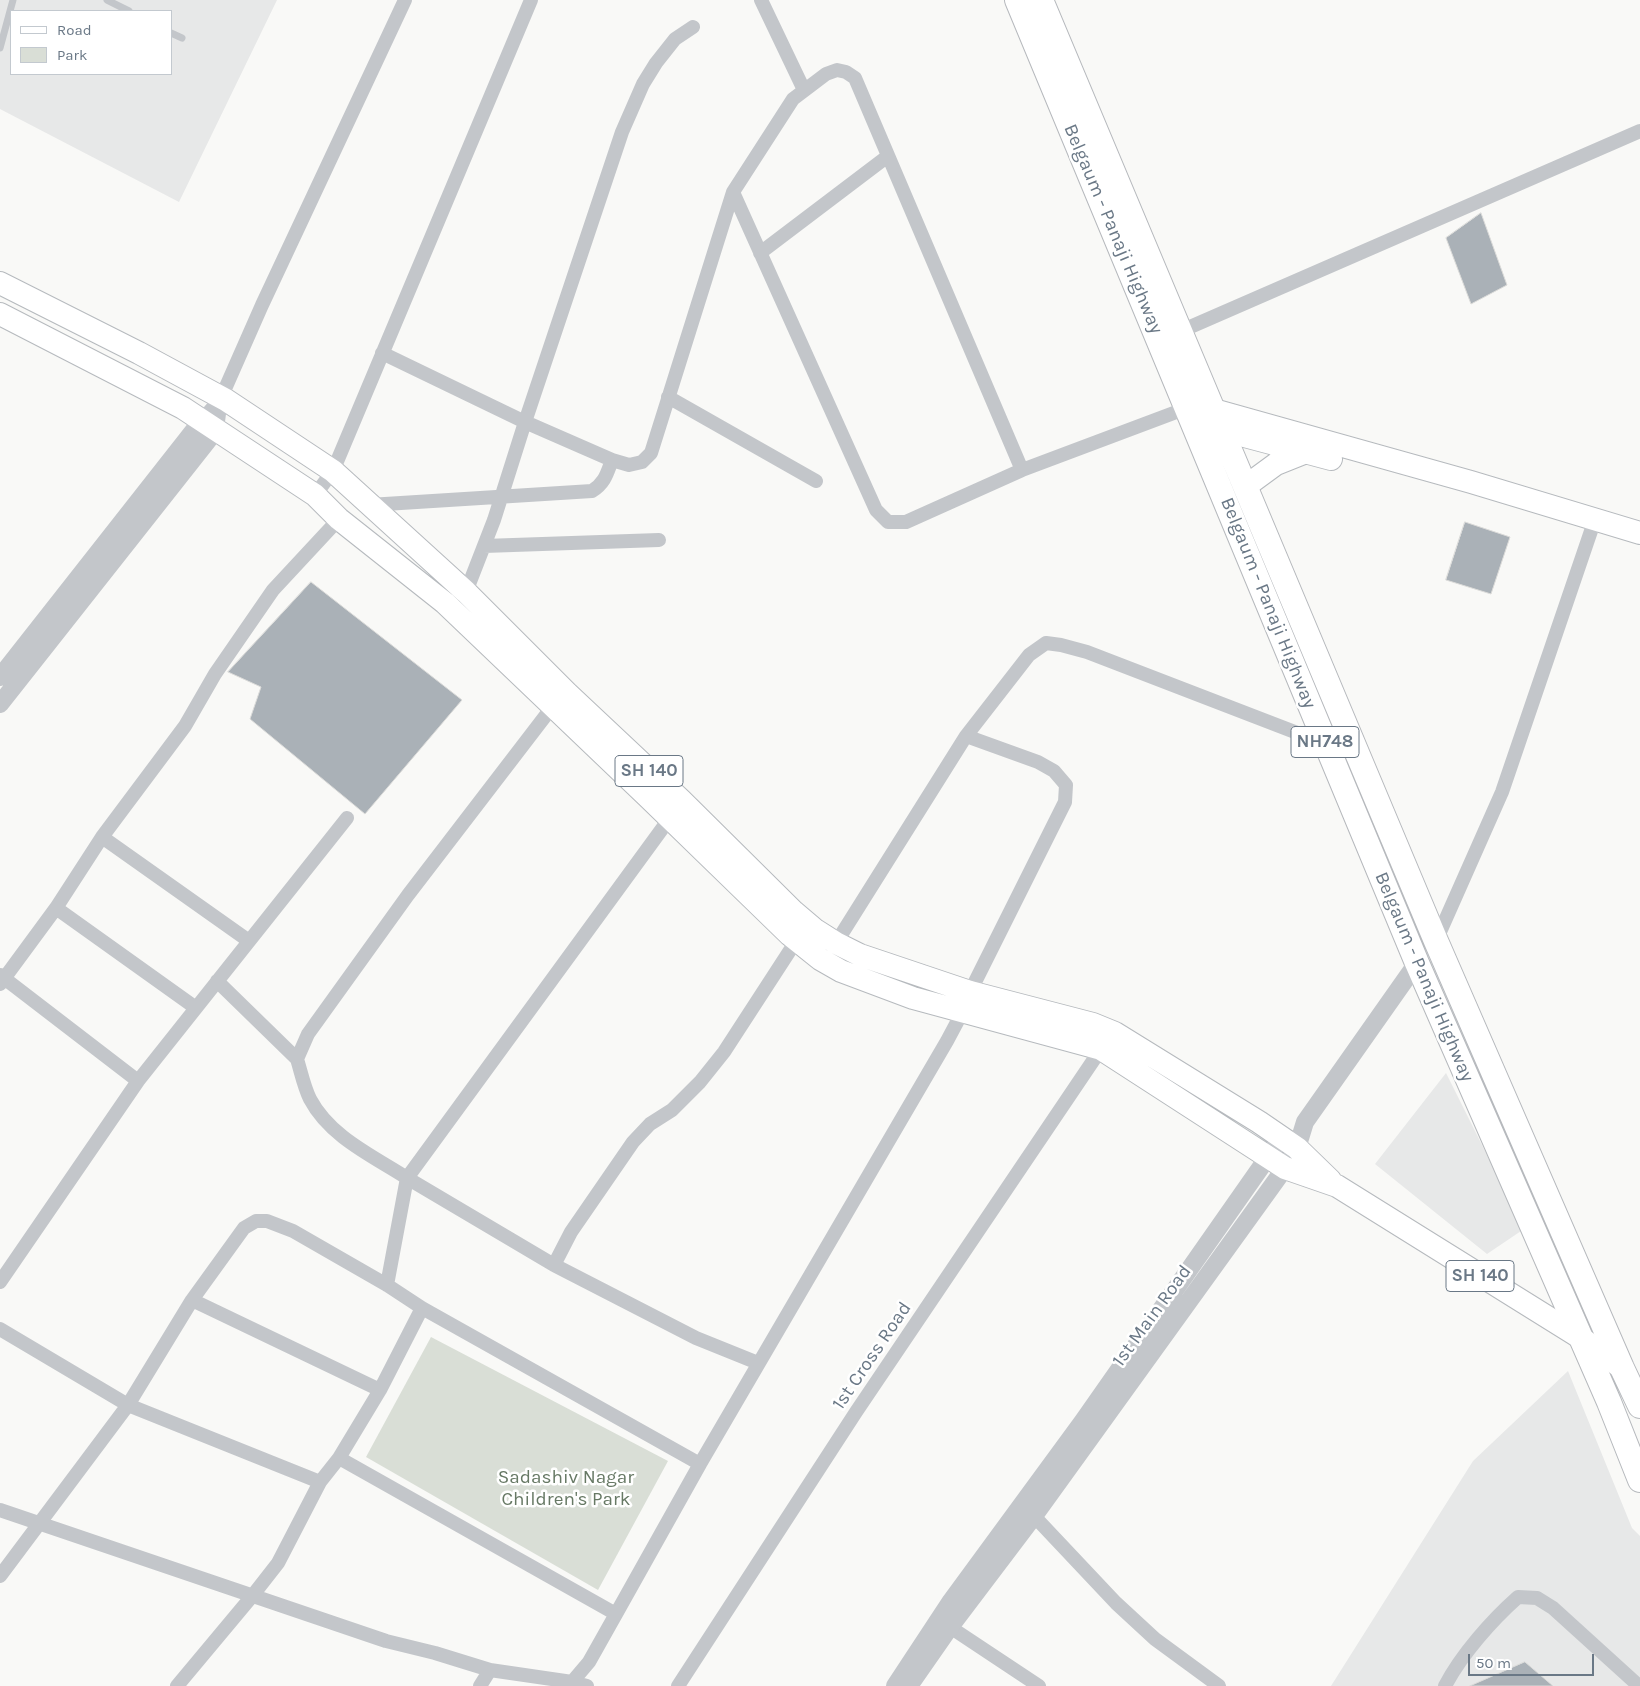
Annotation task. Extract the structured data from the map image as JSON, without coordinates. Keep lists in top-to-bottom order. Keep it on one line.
{"streets":{"highway":["Belgaum - Panaji Highway","NH748"],"main road":["SH 140"],"street":["1st Main Road","1st Cross Road"]},"crossings":[["Belgaum - Panaji Highway","SH 140"],["SH 140","1st Main Road"],["SH 140","1st Cross Road"]],"parks":["Sadashiv Nagar Children's Park"],"legend":["Road","Park"],"scale_bar":"50 m"}
